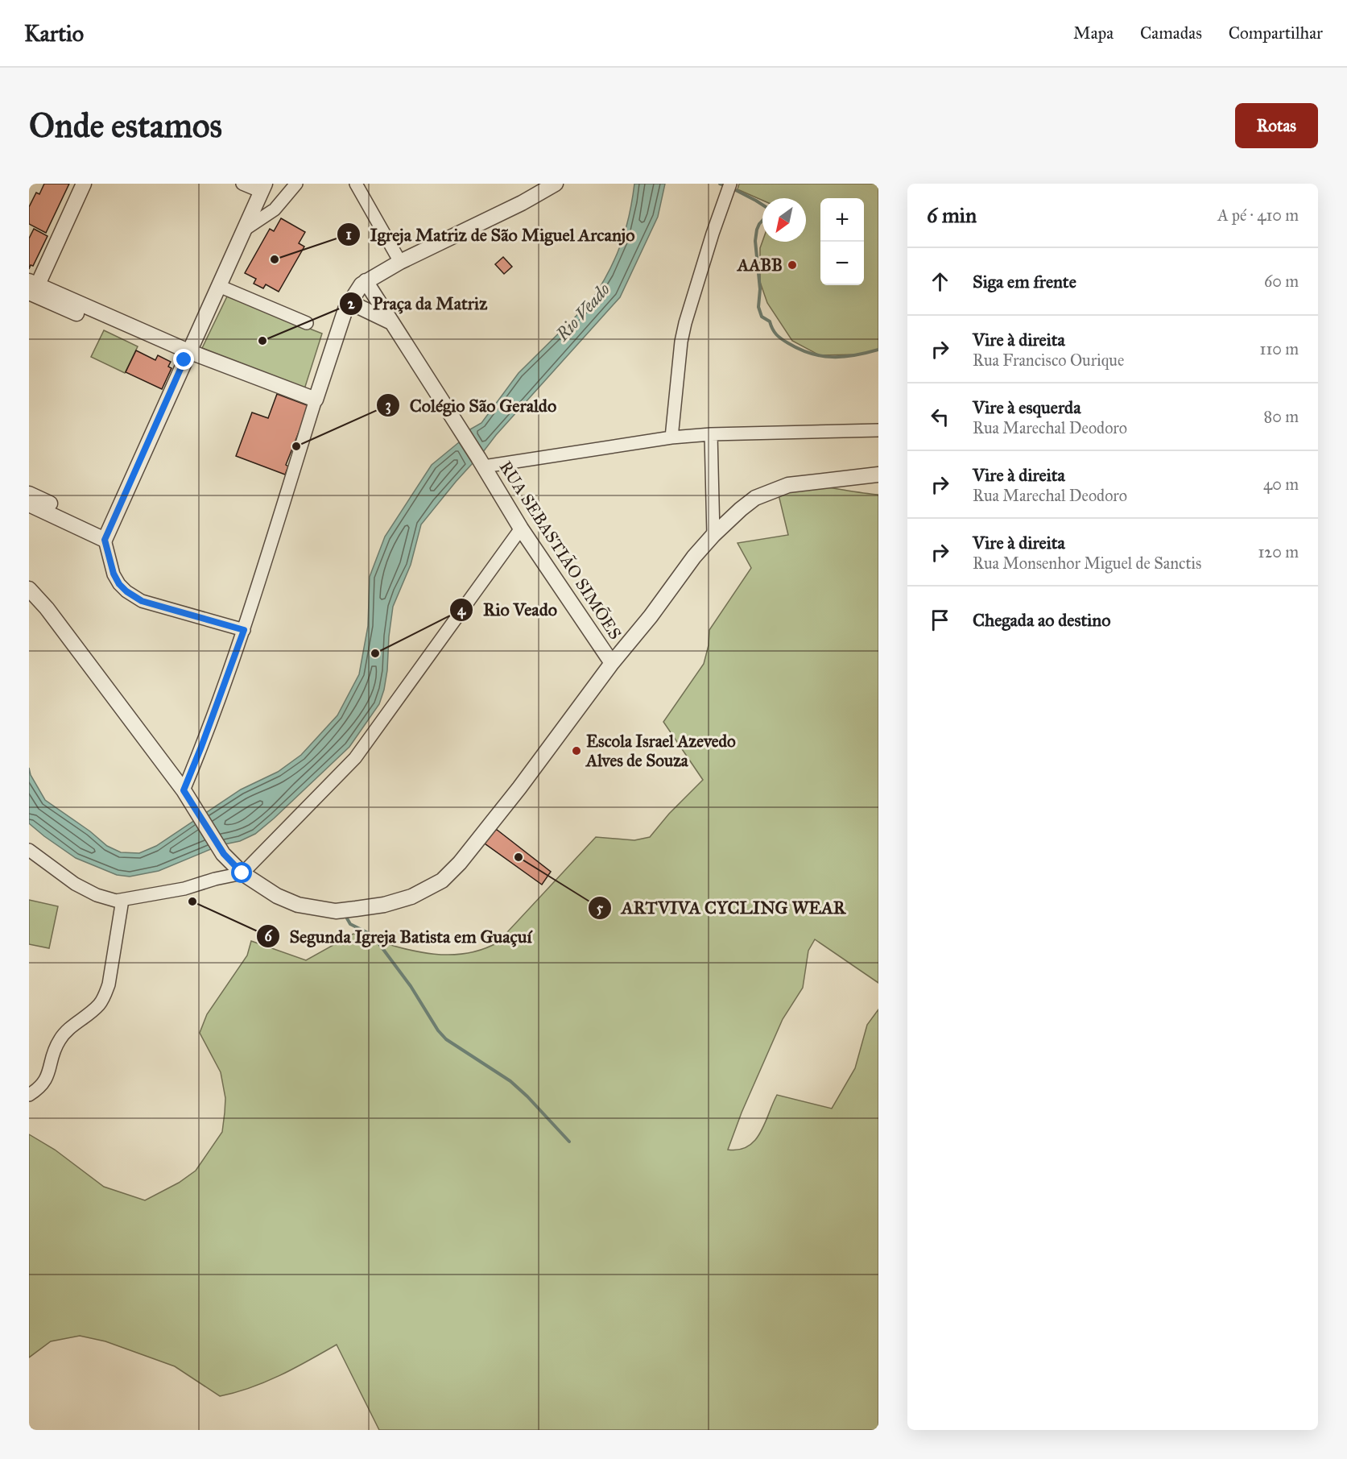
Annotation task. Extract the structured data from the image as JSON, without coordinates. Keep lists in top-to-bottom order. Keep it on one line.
{"streets":{"street":["RUA SEBASTIÃO SIMÕES"]},"water":["Rio Veado"],"places":["Igreja Matriz de São Miguel Arcanjo","AABB","Praça da Matriz","Colégio São Geraldo","Rio Veado","Escola Israel Azevedo Alves de Souza","ARTVIVA CYCLING WEAR","Segunda Igreja Batista em Guaçuí"],"north":"bottom left","page":{"header":"Kartio","nav":["Mapa","Camadas","Compartilhar"],"buttons":"Rotas","title":"Onde estamos","heading":["6 min","A pé · 410 m"],"map_buttons":["+","−"],"list":[["Siga em frente","60 m"],["Vire à direita","Rua Francisco Ourique","110 m"],["Vire à esquerda","Rua Marechal Deodoro","80 m"],["Vire à direita","Rua Marechal Deodoro","40 m"],["Vire à direita","Rua Monsenhor Miguel de Sanctis","120 m"],"Chegada ao destino"]}}
